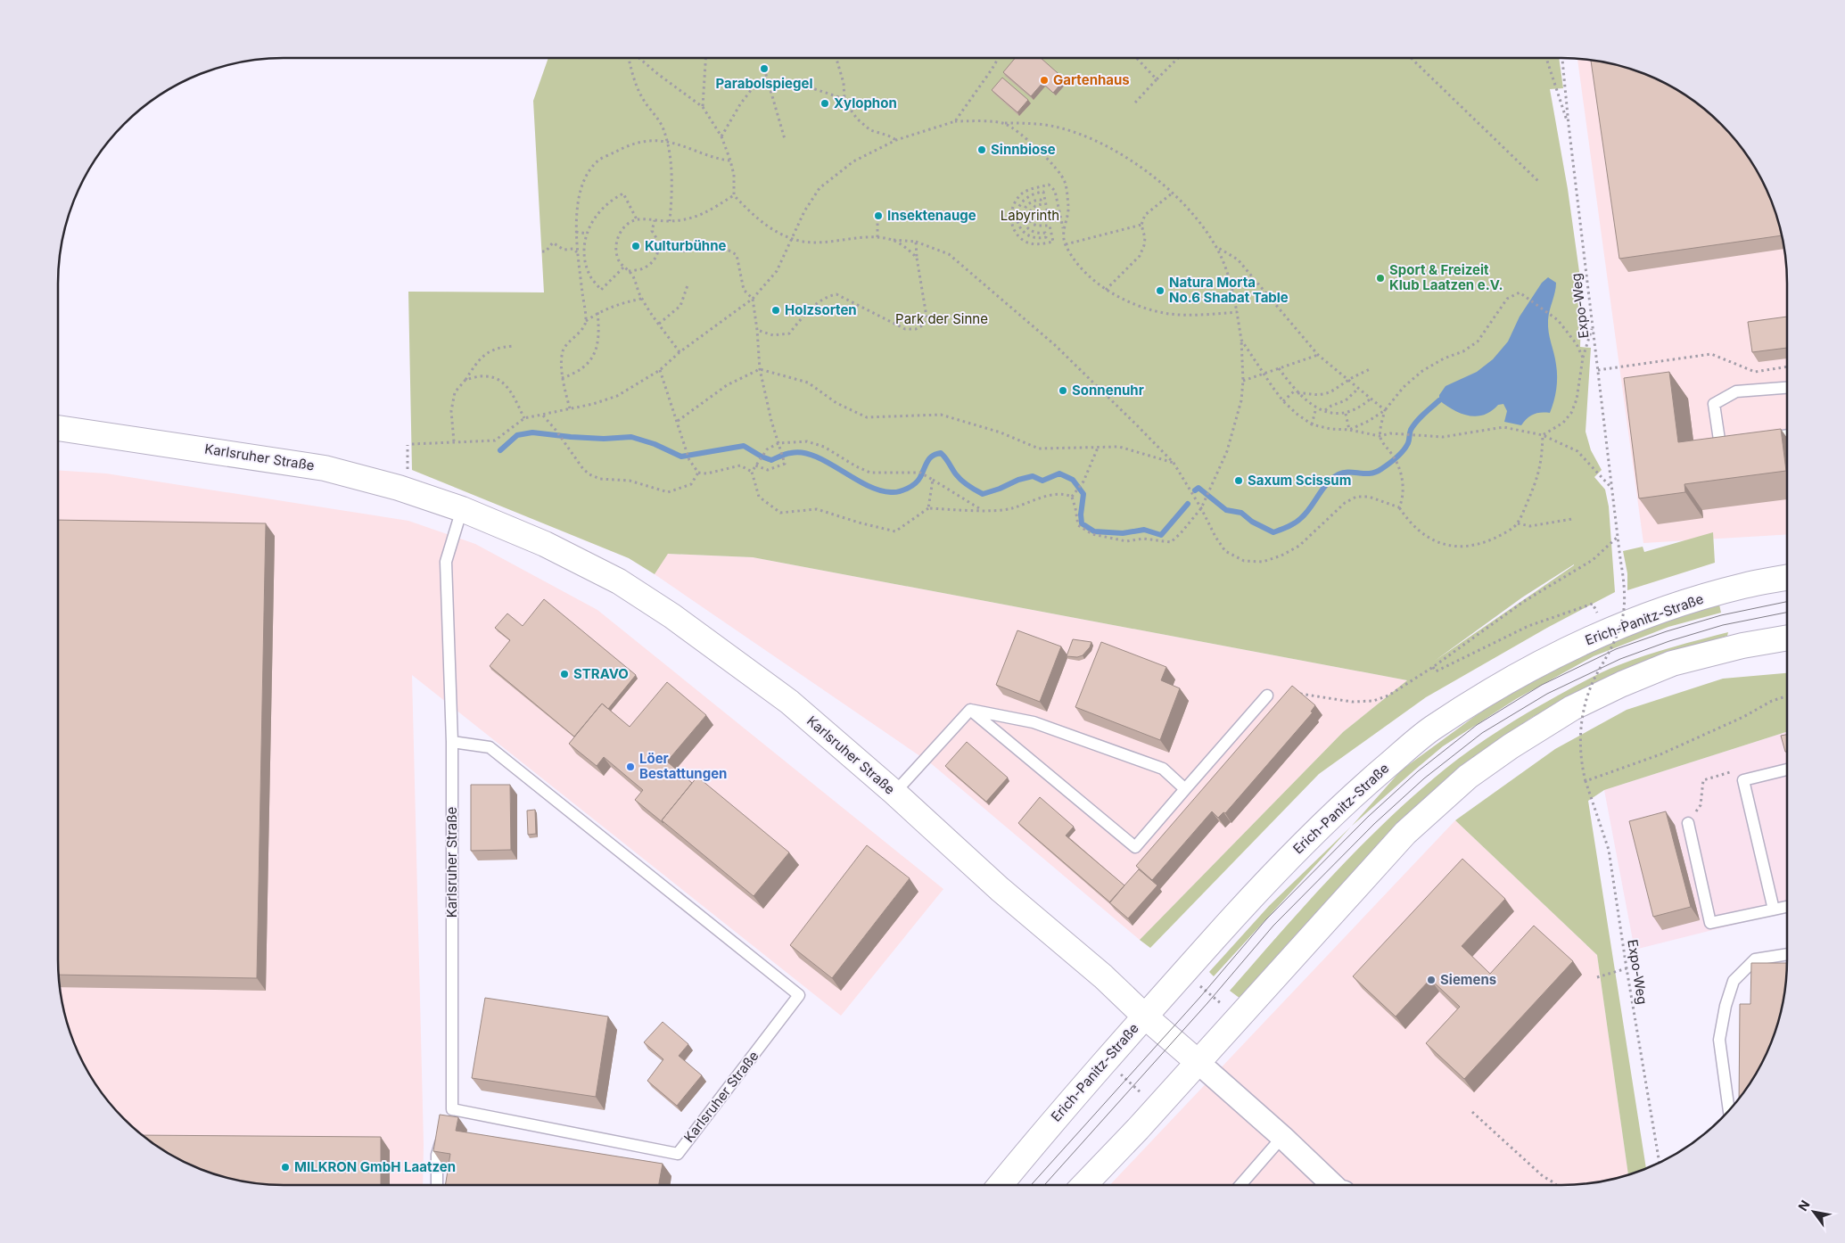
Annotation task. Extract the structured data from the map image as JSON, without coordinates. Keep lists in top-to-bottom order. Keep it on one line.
{"streets":{"main road":["Karlsruher Straße","Erich-Panitz-Straße"],"path":["Expo-Weg"]},"crossings":[["Karlsruher Straße","Erich-Panitz-Straße"]],"parks":["Labyrinth","Park der Sinne"],"places":["Parabolspiegel","Gartenhaus","Xylophon","Sinnbiose","Insektenauge","Kulturbühne","Sport & Freizeit Klub Laatzen e.V.","Natura Morta No.6 Shabat Table","Holzsorten","Sonnenuhr","Saxum Scissum","STRAVO","Löer Bestattungen","Siemens","MILKRON GmbH Laatzen"],"north":"top left"}
